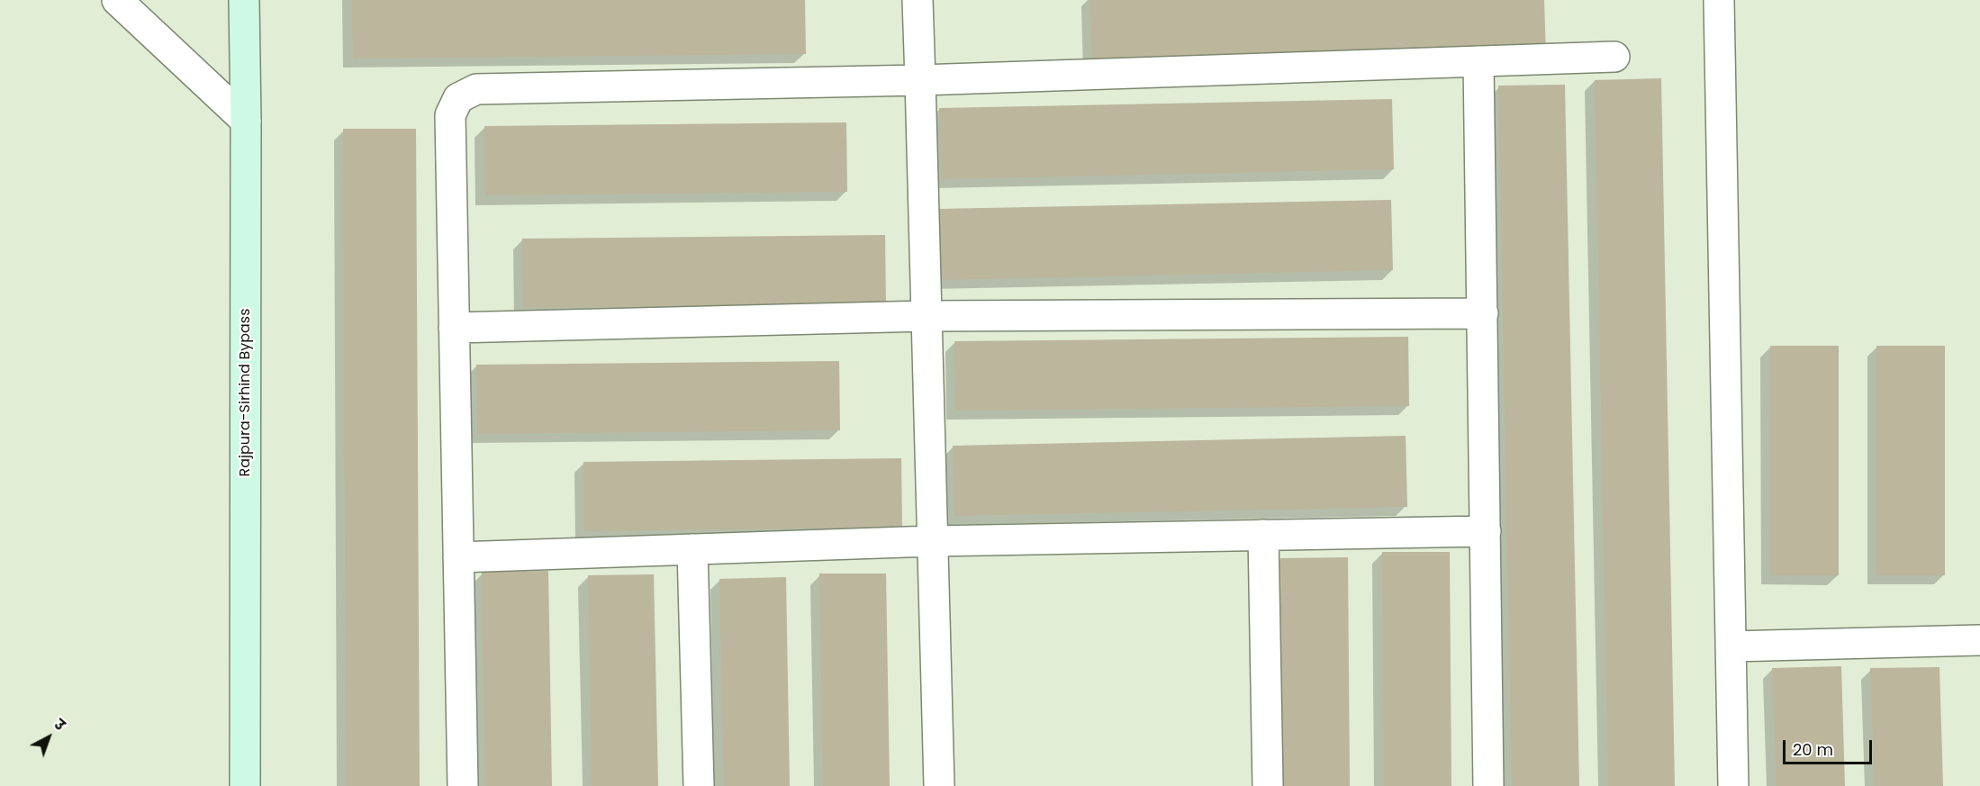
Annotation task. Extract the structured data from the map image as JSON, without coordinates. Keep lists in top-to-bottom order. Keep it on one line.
{"streets":{"main road":["Rajpura-Sirhind Bypass"]},"scale_bar":"20 m","north":"top right"}
